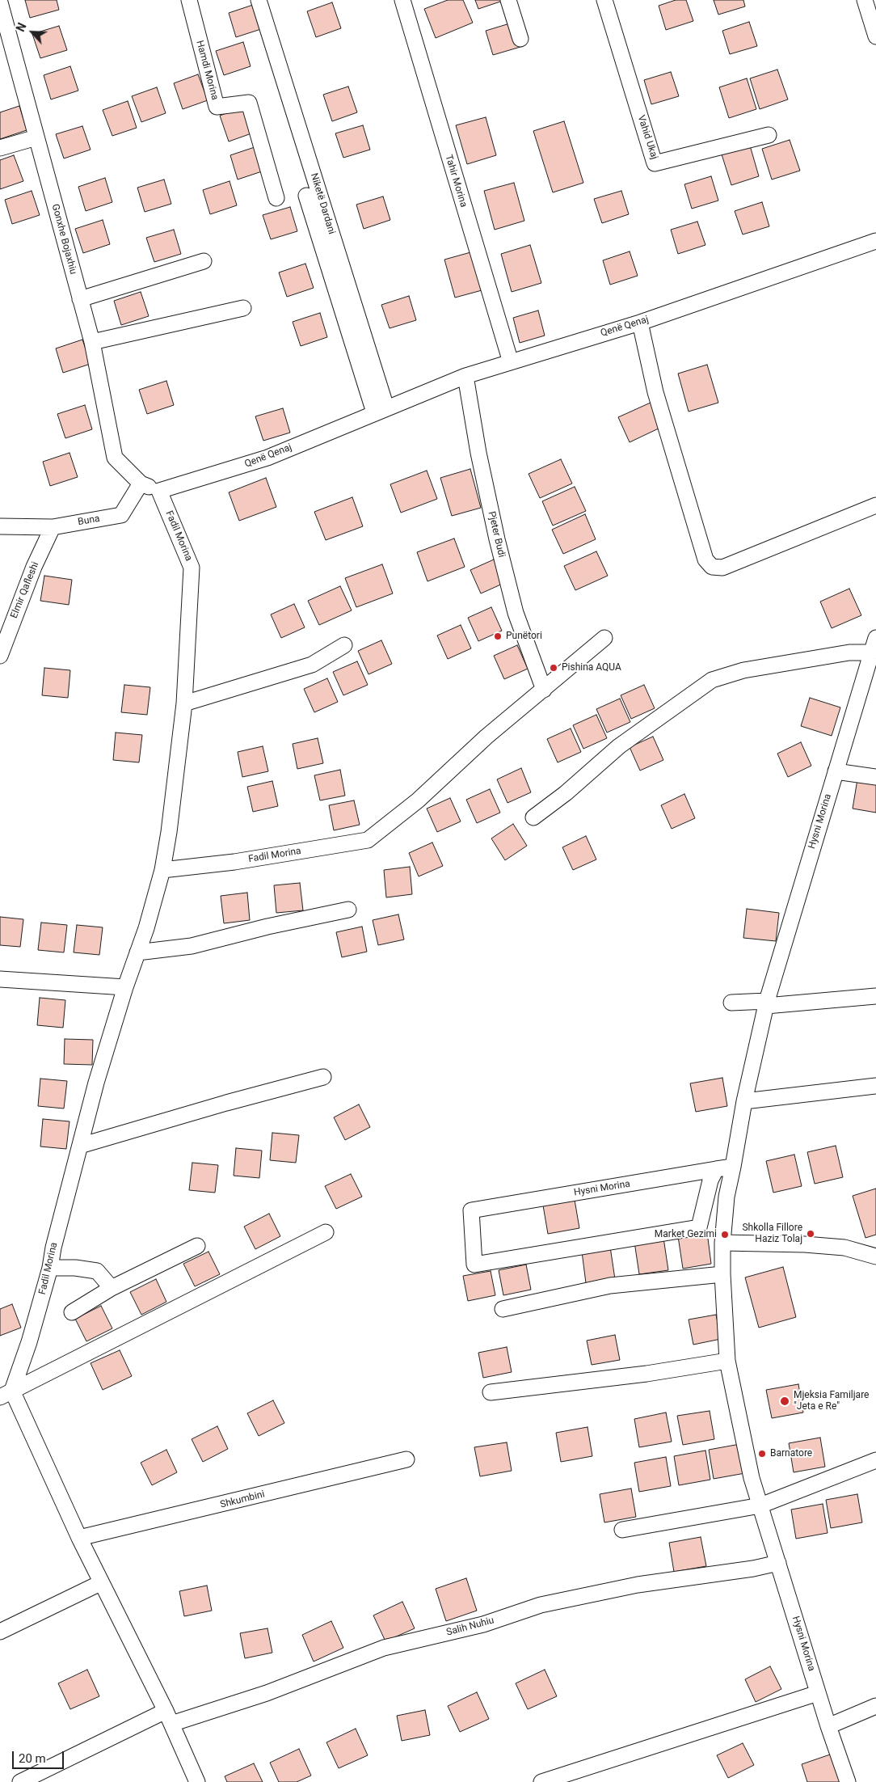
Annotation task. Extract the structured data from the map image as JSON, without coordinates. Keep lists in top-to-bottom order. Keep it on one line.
{"streets":{"street":["Hamdi Morina","Vahid Ukaj","Tahir Morina","Niketë Dardani","Gonxhe Bojaxhiu","Qenë Qenaj","Buna","Pjeter Budi","Fadil Morina","Elmir Qafleshi","Hysni Morina","Shkumbini","Salih Nuhiu"]},"crossings":[["Tahir Morina","Qenë Qenaj"],["Niketë Dardani","Qenë Qenaj"],["Gonxhe Bojaxhiu","Buna"],["Qenë Qenaj","Pjeter Budi"],["Qenë Qenaj","Fadil Morina"],["Buna","Elmir Qafleshi"],["Pjeter Budi","Fadil Morina"],["Hysni Morina","Salih Nuhiu"]],"places":["Punëtori","Pishina AQUA","Shkolla Fillore Haziz Tolaj","Market Gezimi","Mjeksia Familjare \"Jeta e Re\"","Barnatore"],"scale_bar":"20 m","north":"top left"}
